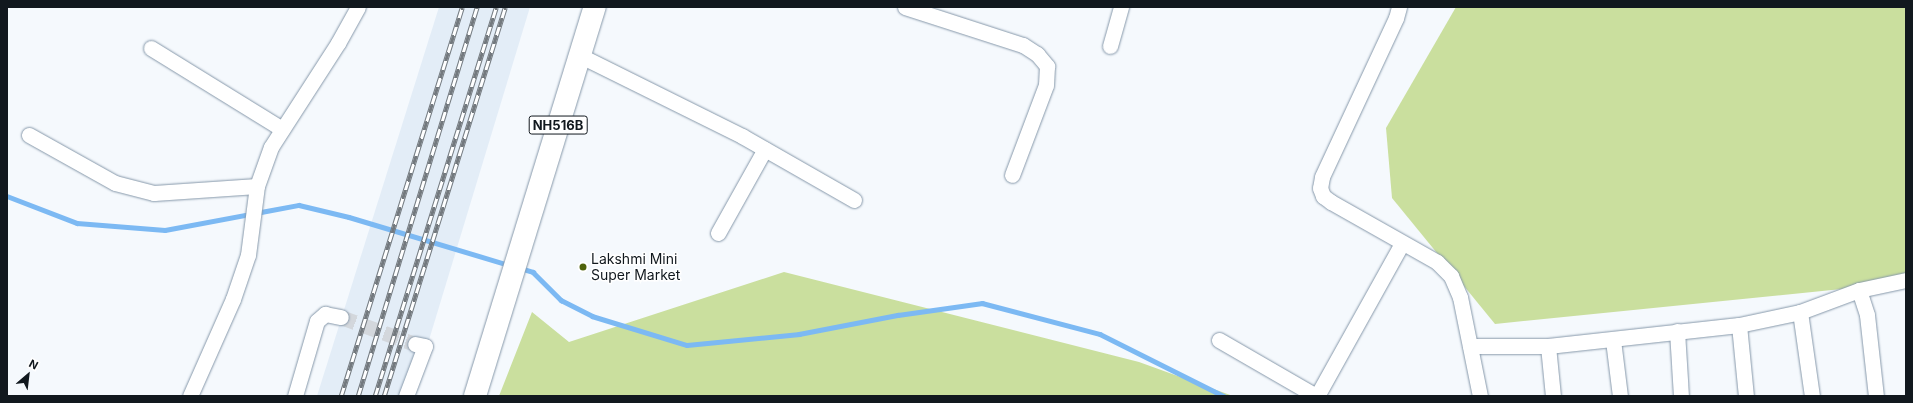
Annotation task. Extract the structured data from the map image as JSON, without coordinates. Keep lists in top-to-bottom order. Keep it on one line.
{"streets":{"highway":["NH516B"]},"places":["Lakshmi Mini Super Market"],"north":"top right"}
